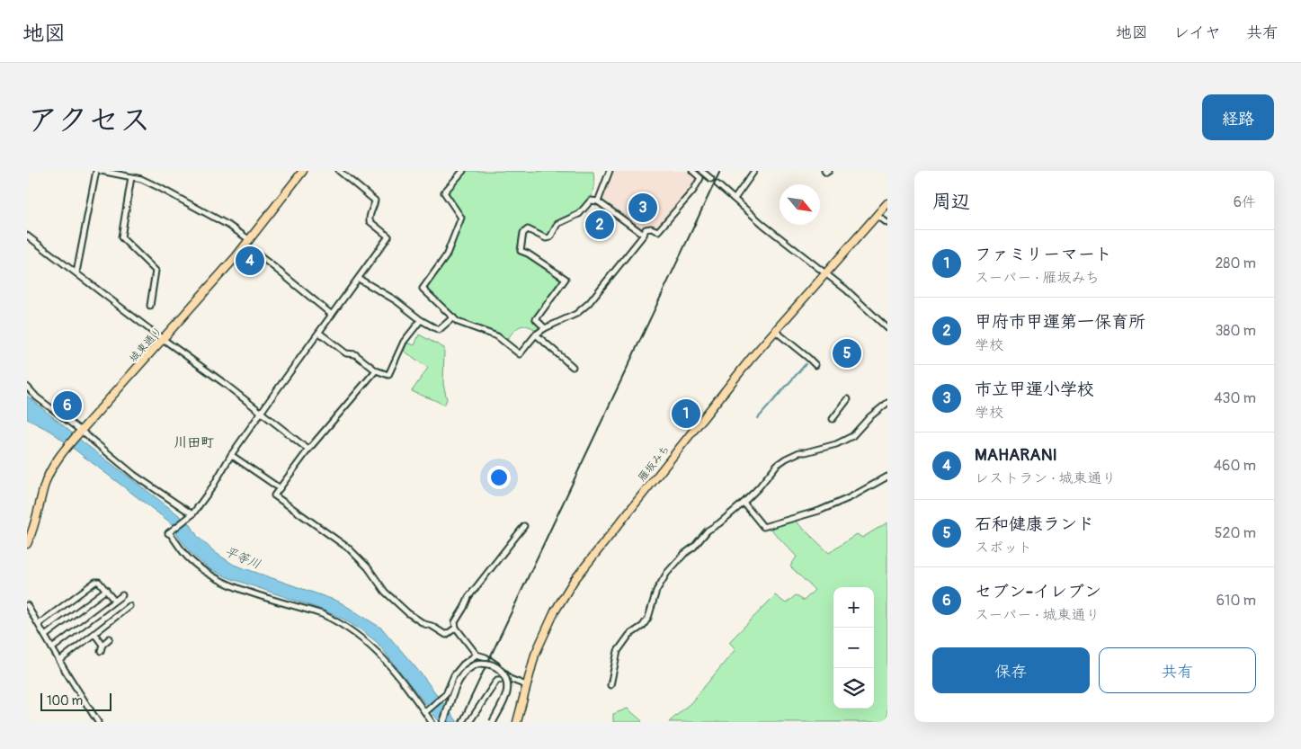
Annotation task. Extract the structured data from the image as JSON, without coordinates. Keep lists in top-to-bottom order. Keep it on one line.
{"streets":{"highway":["城東通り","雁坂みち"]},"districts":["川田町"],"water":["平等川"],"scale_bar":"100 m","north":"bottom right","page":{"header":"地図","nav":["地図","レイヤ","共有"],"title":"アクセス","buttons":["経路",["保存","共有"]],"heading":["周辺","6件"],"pins":["3","2","4","5","6","1"],"list":[{"mark":"1","name":"ファミリーマート","note":"スーパー · 雁坂みち","value":"280 m"},{"mark":"2","name":"甲府市甲運第一保育所","note":"学校","value":"380 m"},{"mark":"3","name":"市立甲運小学校","note":"学校","value":"430 m"},{"mark":"4","name":"MAHARANI","note":"レストラン · 城東通り","value":"460 m"},{"mark":"5","name":"石和健康ランド","note":"スポット","value":"520 m"},{"mark":"6","name":"セブン-イレブン","note":"スーパー · 城東通り","value":"610 m"}],"map_buttons":["+","−"],"scale":"100 m"}}
